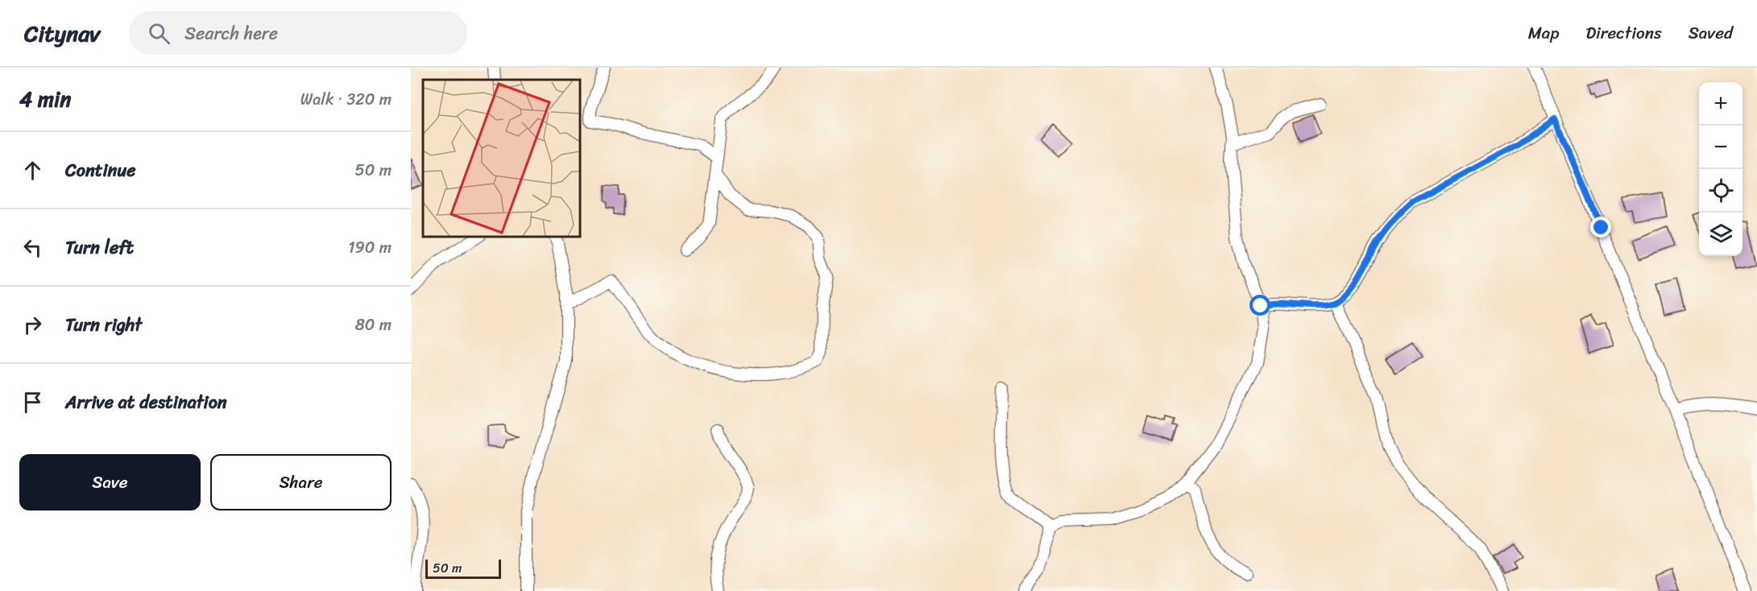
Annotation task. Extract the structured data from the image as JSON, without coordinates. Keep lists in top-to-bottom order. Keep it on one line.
{"scale_bar":"50 m","page":{"header":"Citynav","search":"Search here","nav":["Map","Directions","Saved"],"heading":["4 min","Walk · 320 m"],"map_buttons":["+","−"],"list":[["Continue","50 m"],["Turn left","190 m"],["Turn right","80 m"],"Arrive at destination"],"buttons":["Save","Share"],"scale":"50 m"}}
